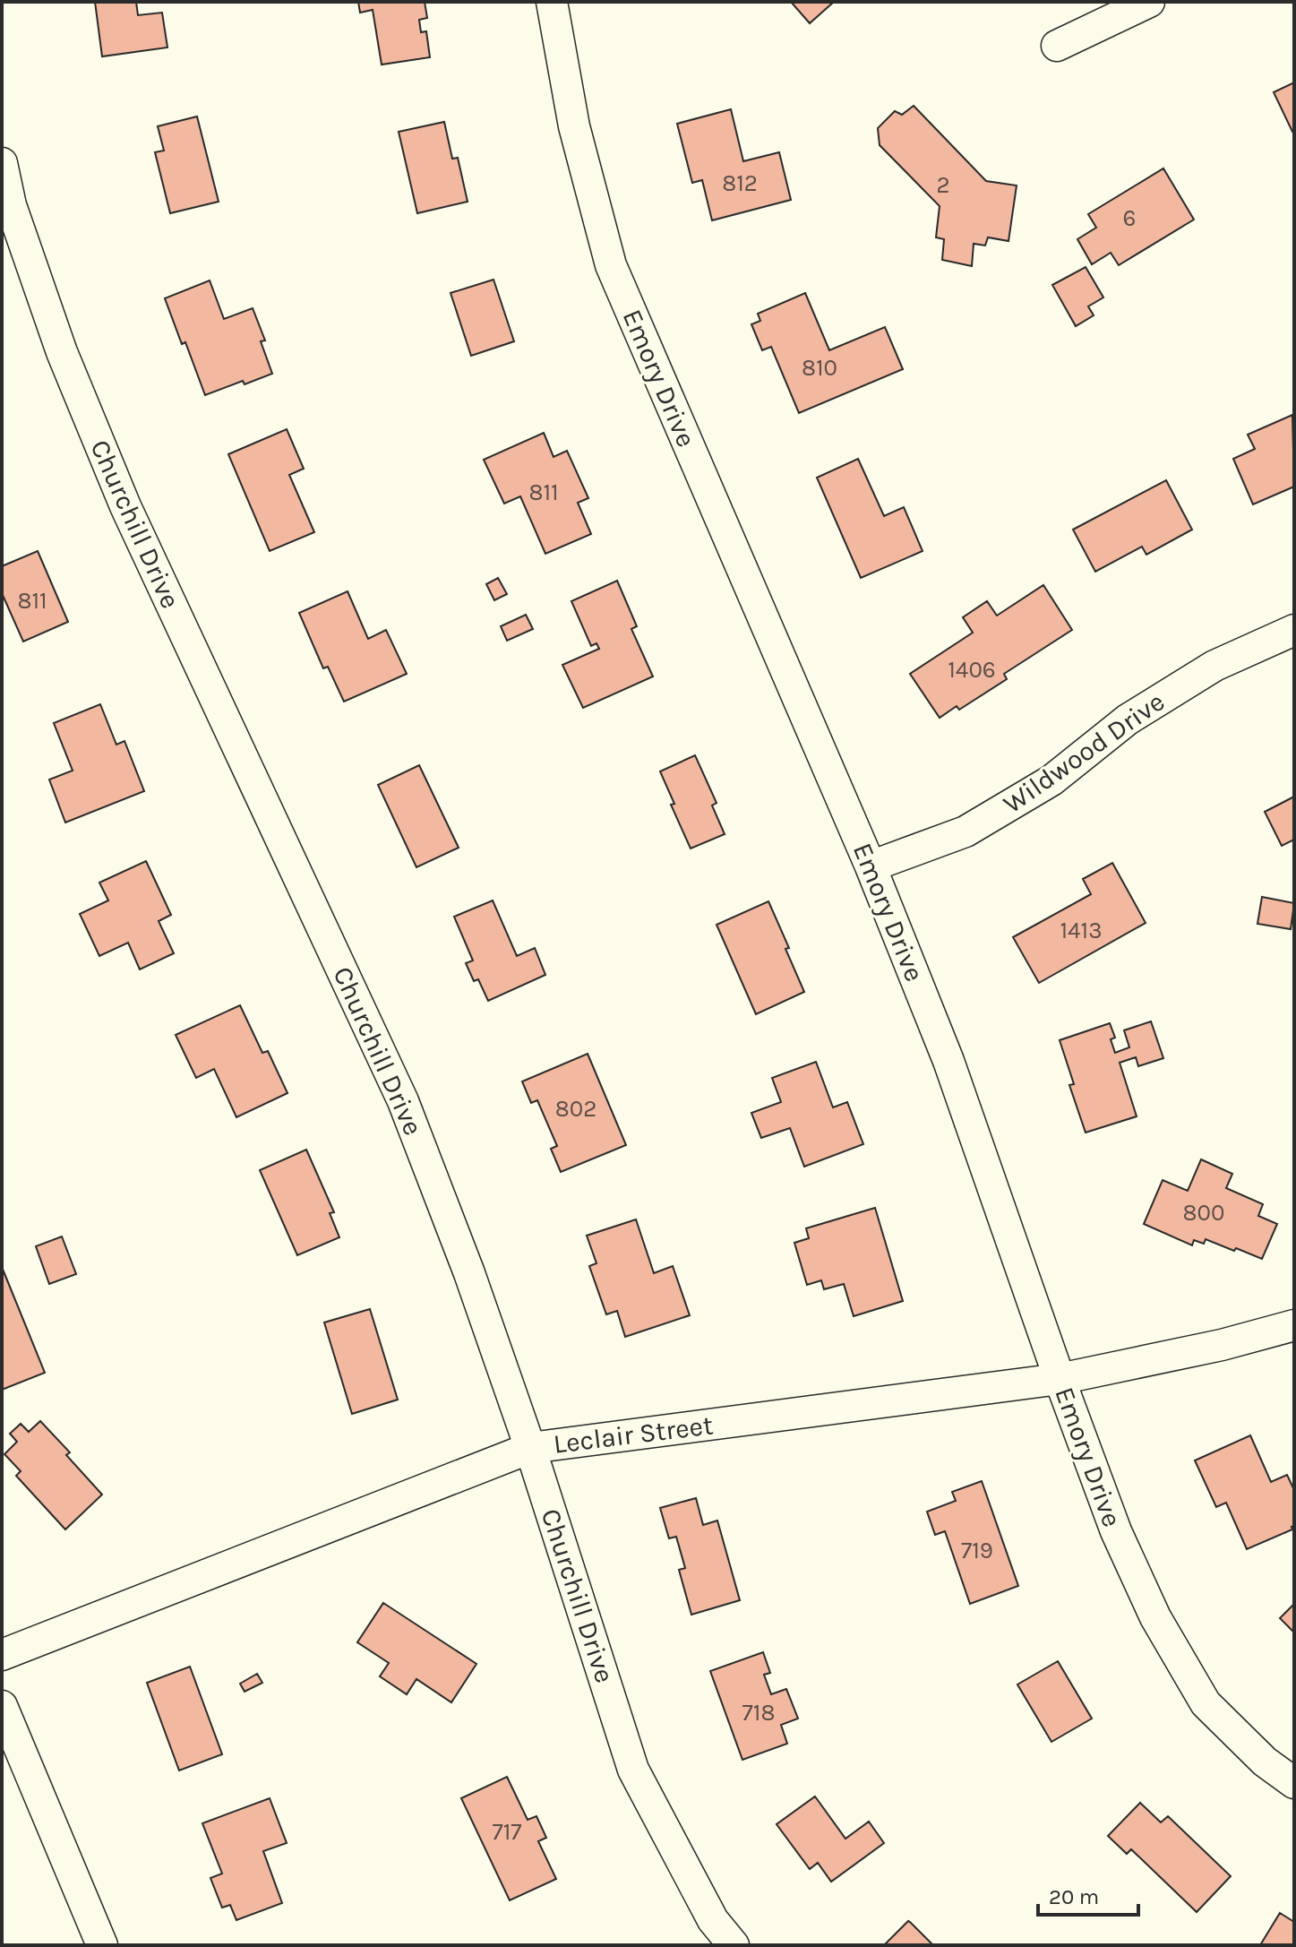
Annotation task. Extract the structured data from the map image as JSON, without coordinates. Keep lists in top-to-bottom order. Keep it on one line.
{"streets":{"street":["Emory Drive","Churchill Drive","Wildwood Drive","Leclair Street"]},"crossings":[["Emory Drive","Wildwood Drive"],["Emory Drive","Leclair Street"],["Churchill Drive","Leclair Street"]],"house_numbers":["812","2","6","810","811","811","1406","1413","802","800","719","718","717"],"scale_bar":"20 m"}
